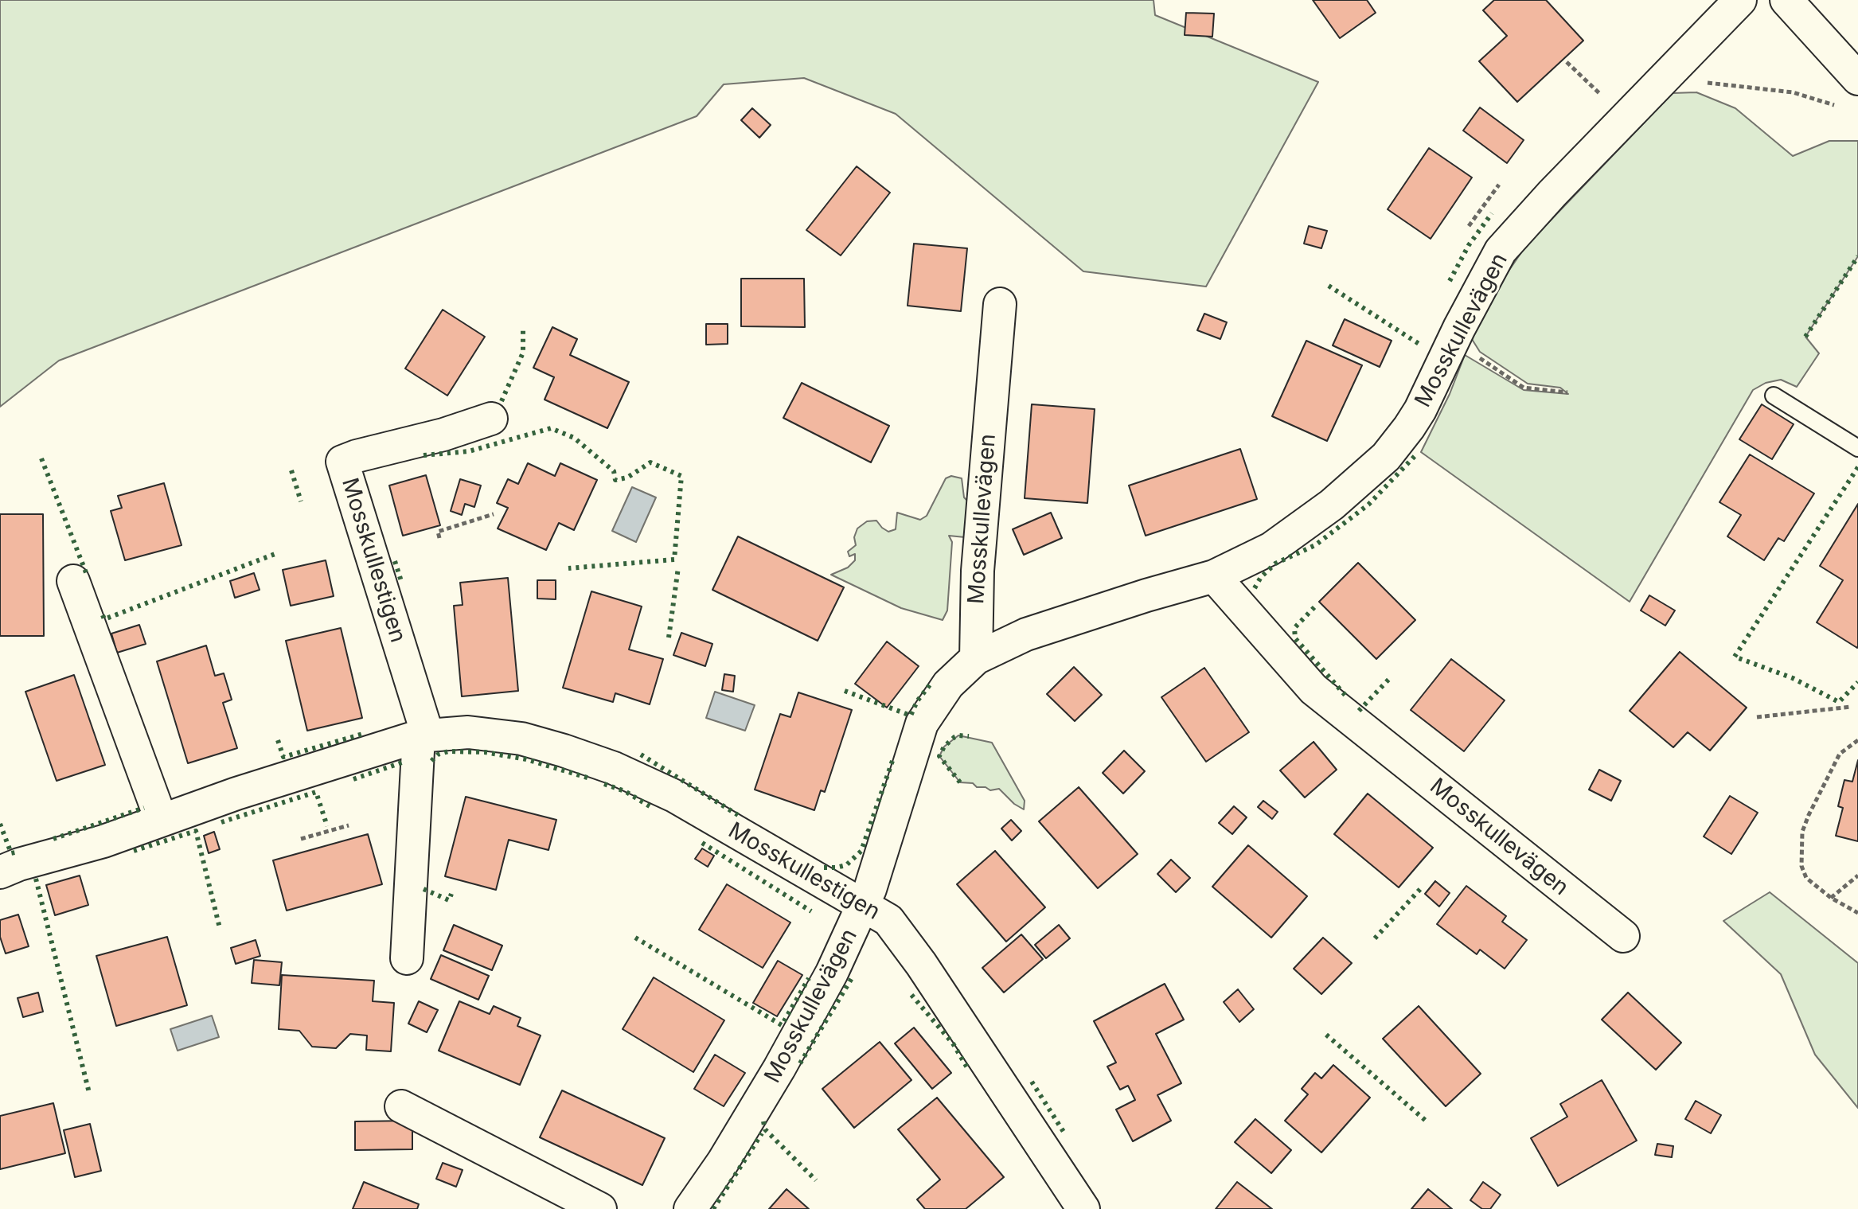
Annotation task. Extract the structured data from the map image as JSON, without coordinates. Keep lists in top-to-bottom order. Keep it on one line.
{"streets":{"street":["Mosskullevägen","Mosskullestigen"]},"crossings":[["Mosskullevägen","Mosskullestigen"]]}
